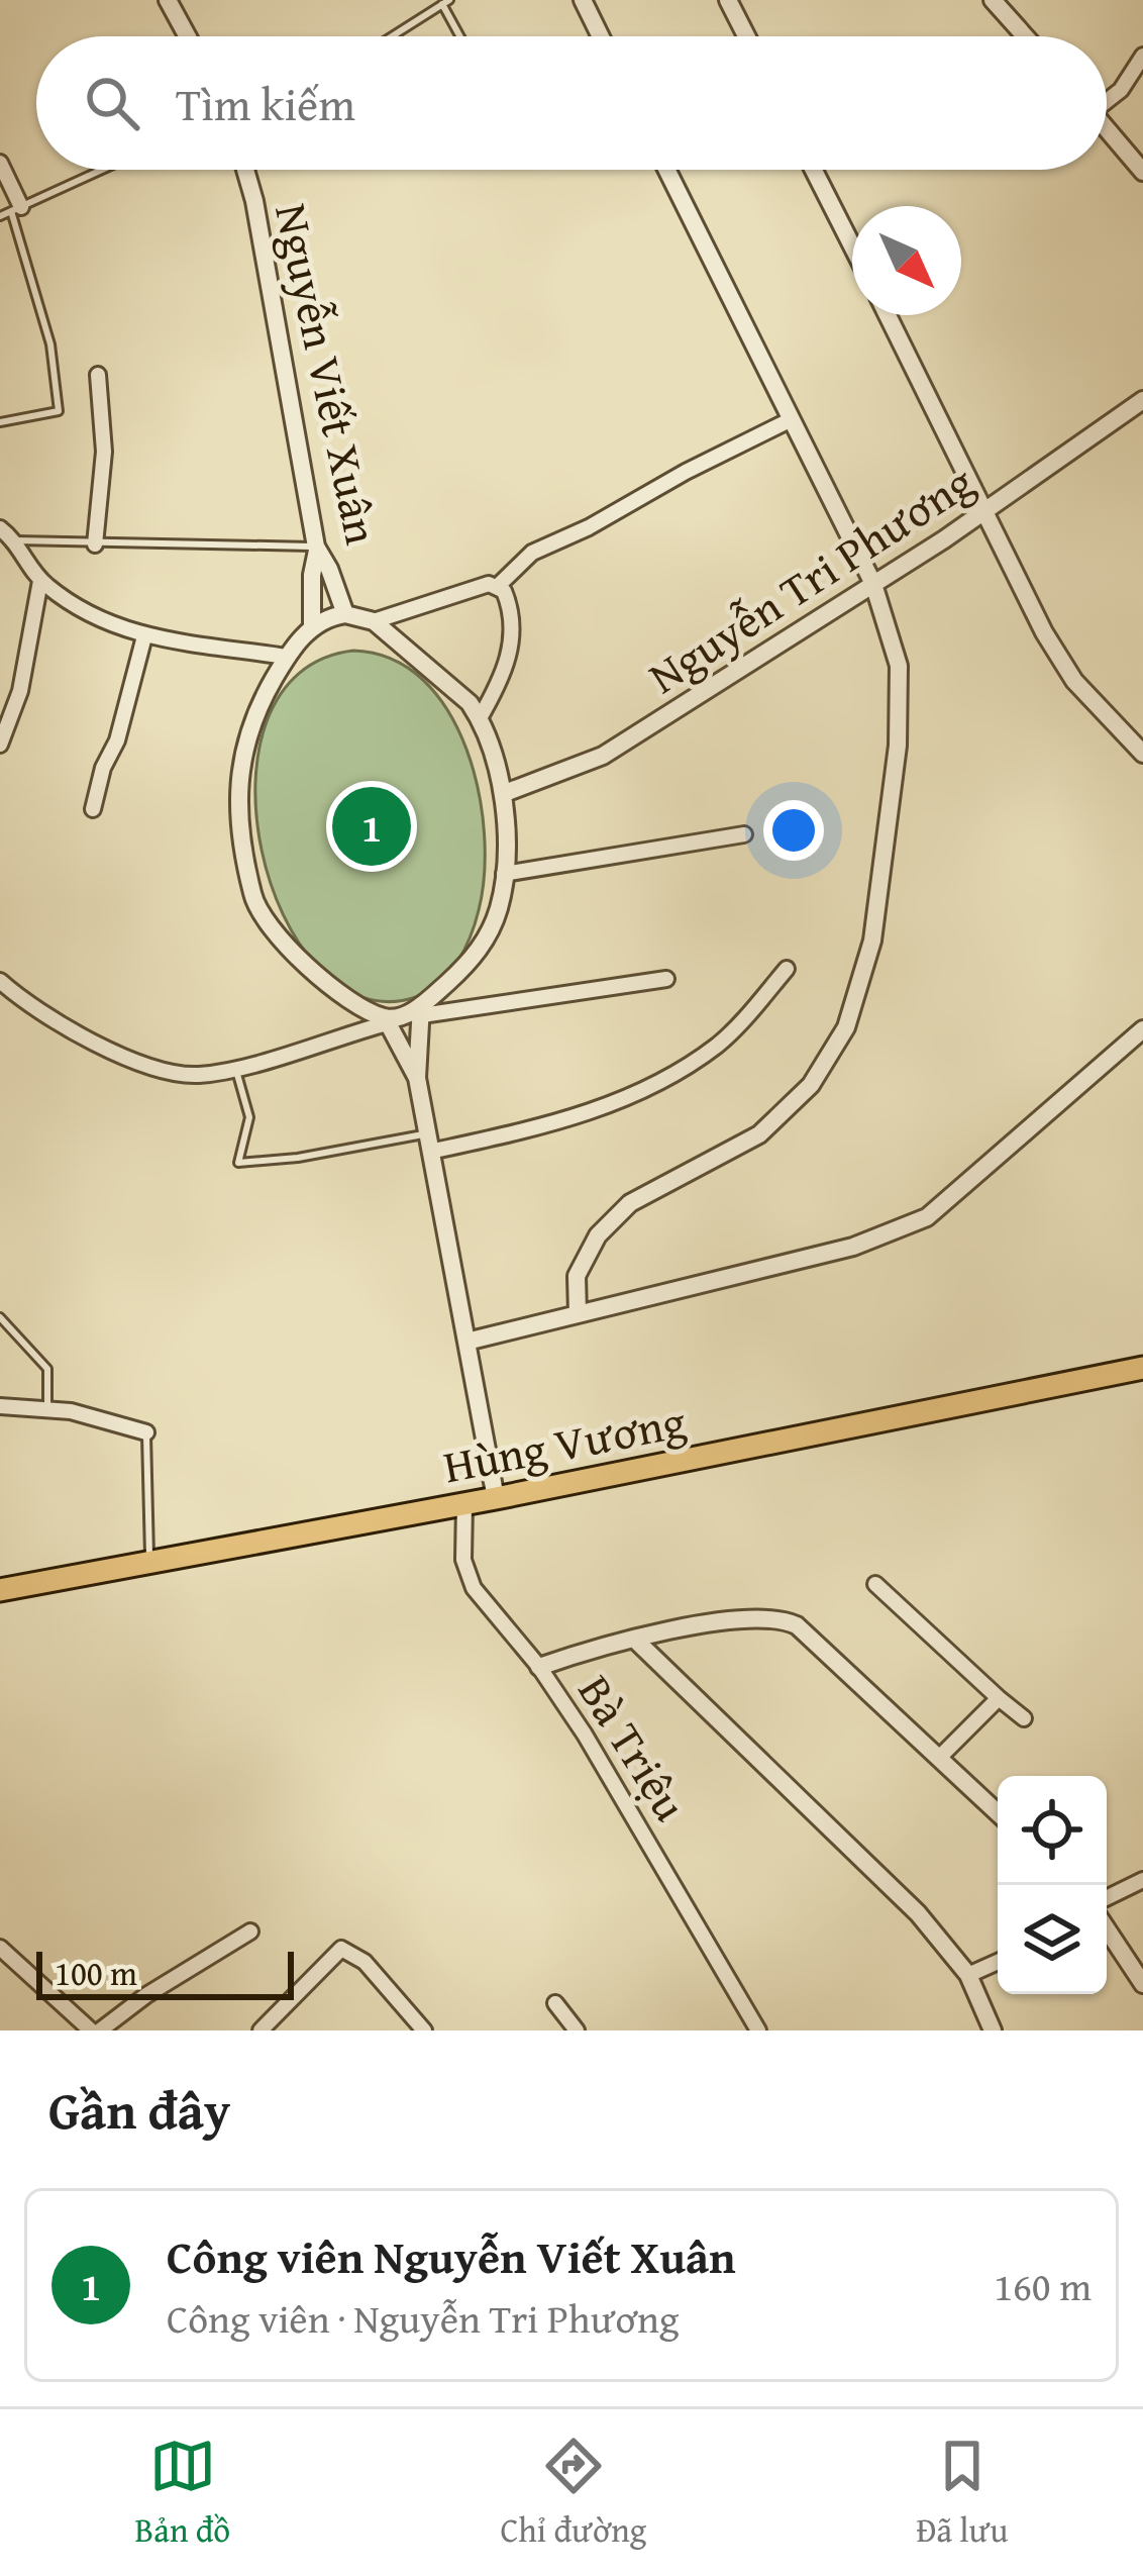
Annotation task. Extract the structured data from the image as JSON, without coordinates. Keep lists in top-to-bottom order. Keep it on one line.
{"streets":{"main road":["Hùng Vương"],"street":["Nguyễn Viết Xuân","Nguyễn Tri Phương","Bà Triệu"]},"crossings":[["Nguyễn Viết Xuân","Nguyễn Tri Phương"],["Hùng Vương","Bà Triệu"]],"scale_bar":"100 m","north":"bottom right","page":{"search":"Tìm kiếm","pins":"1","scale":"100 m","heading":"Gần đây","list":[{"mark":"1","name":"Công viên Nguyễn Viết Xuân","note":"Công viên · Nguyễn Tri Phương","value":"160 m"}],"nav":["Bản đồ","Chỉ đường","Đã lưu"]}}
